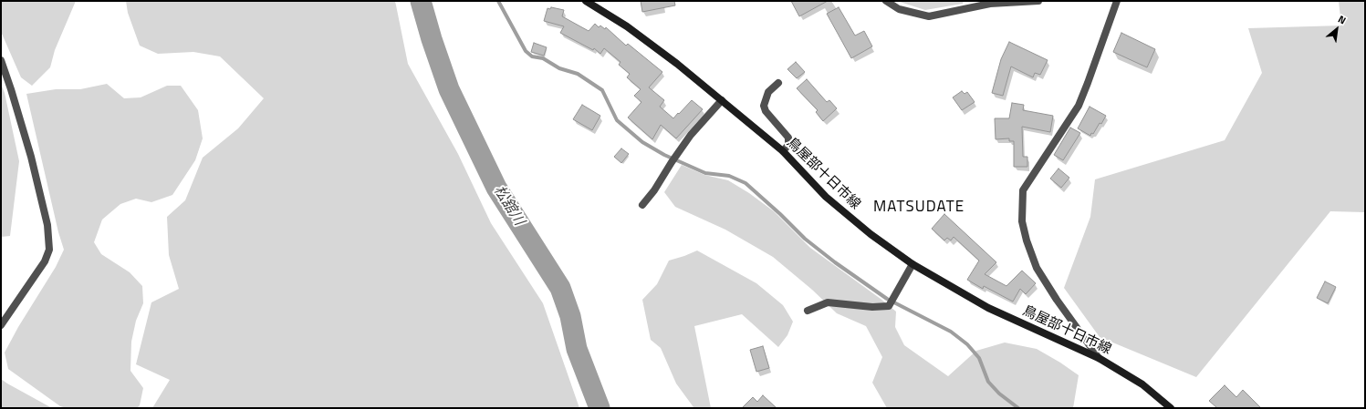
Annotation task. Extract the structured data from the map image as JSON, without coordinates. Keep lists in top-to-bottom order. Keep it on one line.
{"streets":{"main road":["鳥屋部十日市線"]},"districts":["MATSUDATE"],"water":["松舘川"],"north":"top right"}
